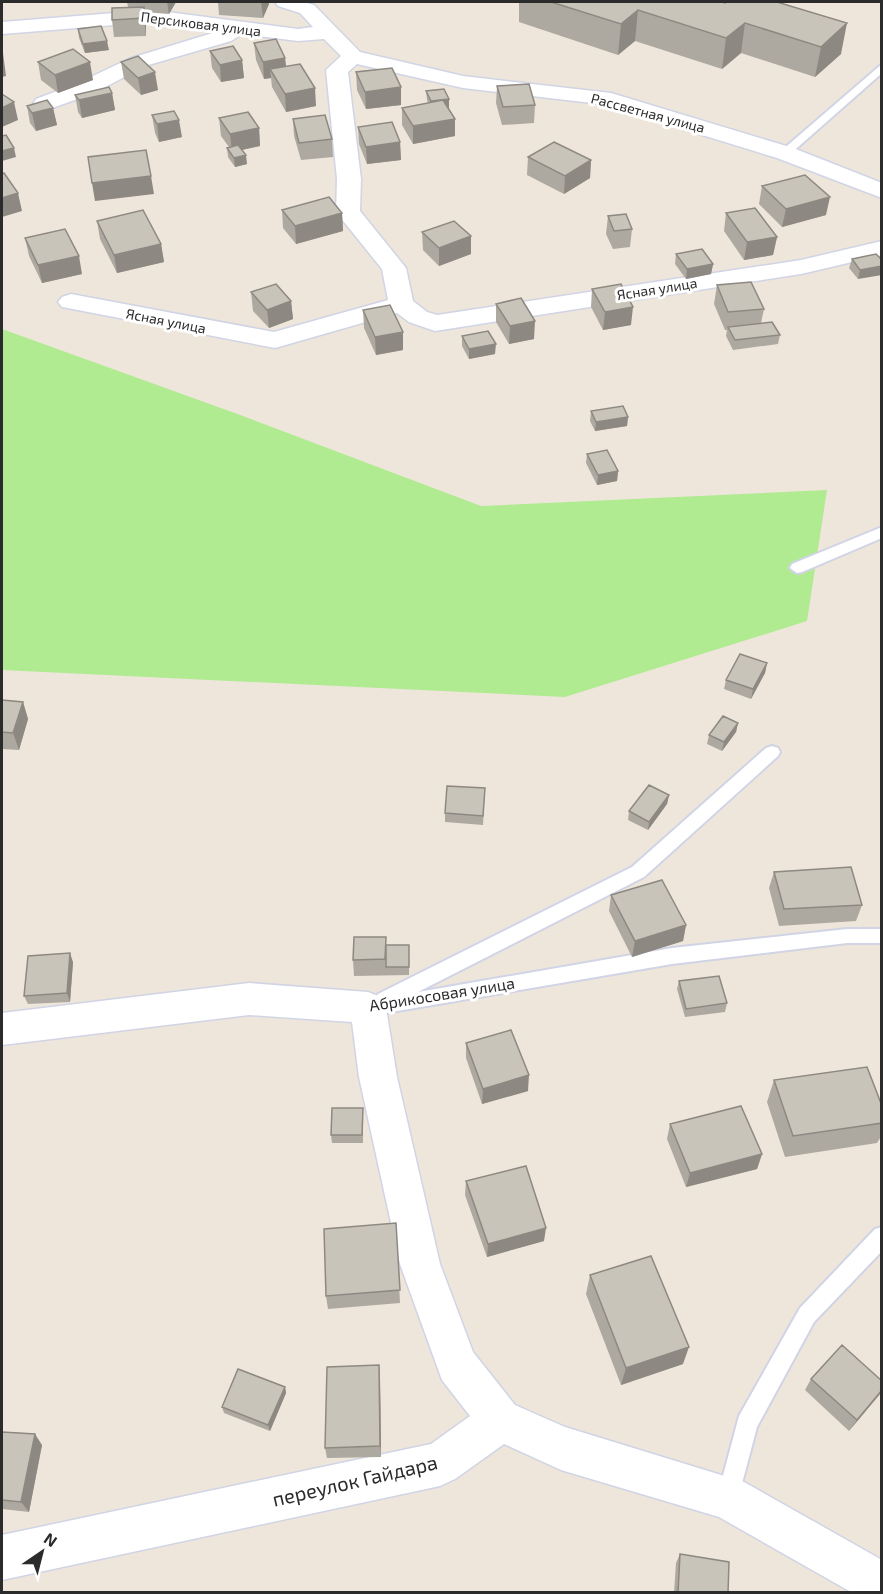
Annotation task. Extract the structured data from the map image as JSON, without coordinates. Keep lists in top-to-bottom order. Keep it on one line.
{"streets":{"street":["Персиковая улица","Рассветная улица","Ясная улица","Абрикосовая улица","переулок Гайдара"]},"north":"top right"}
